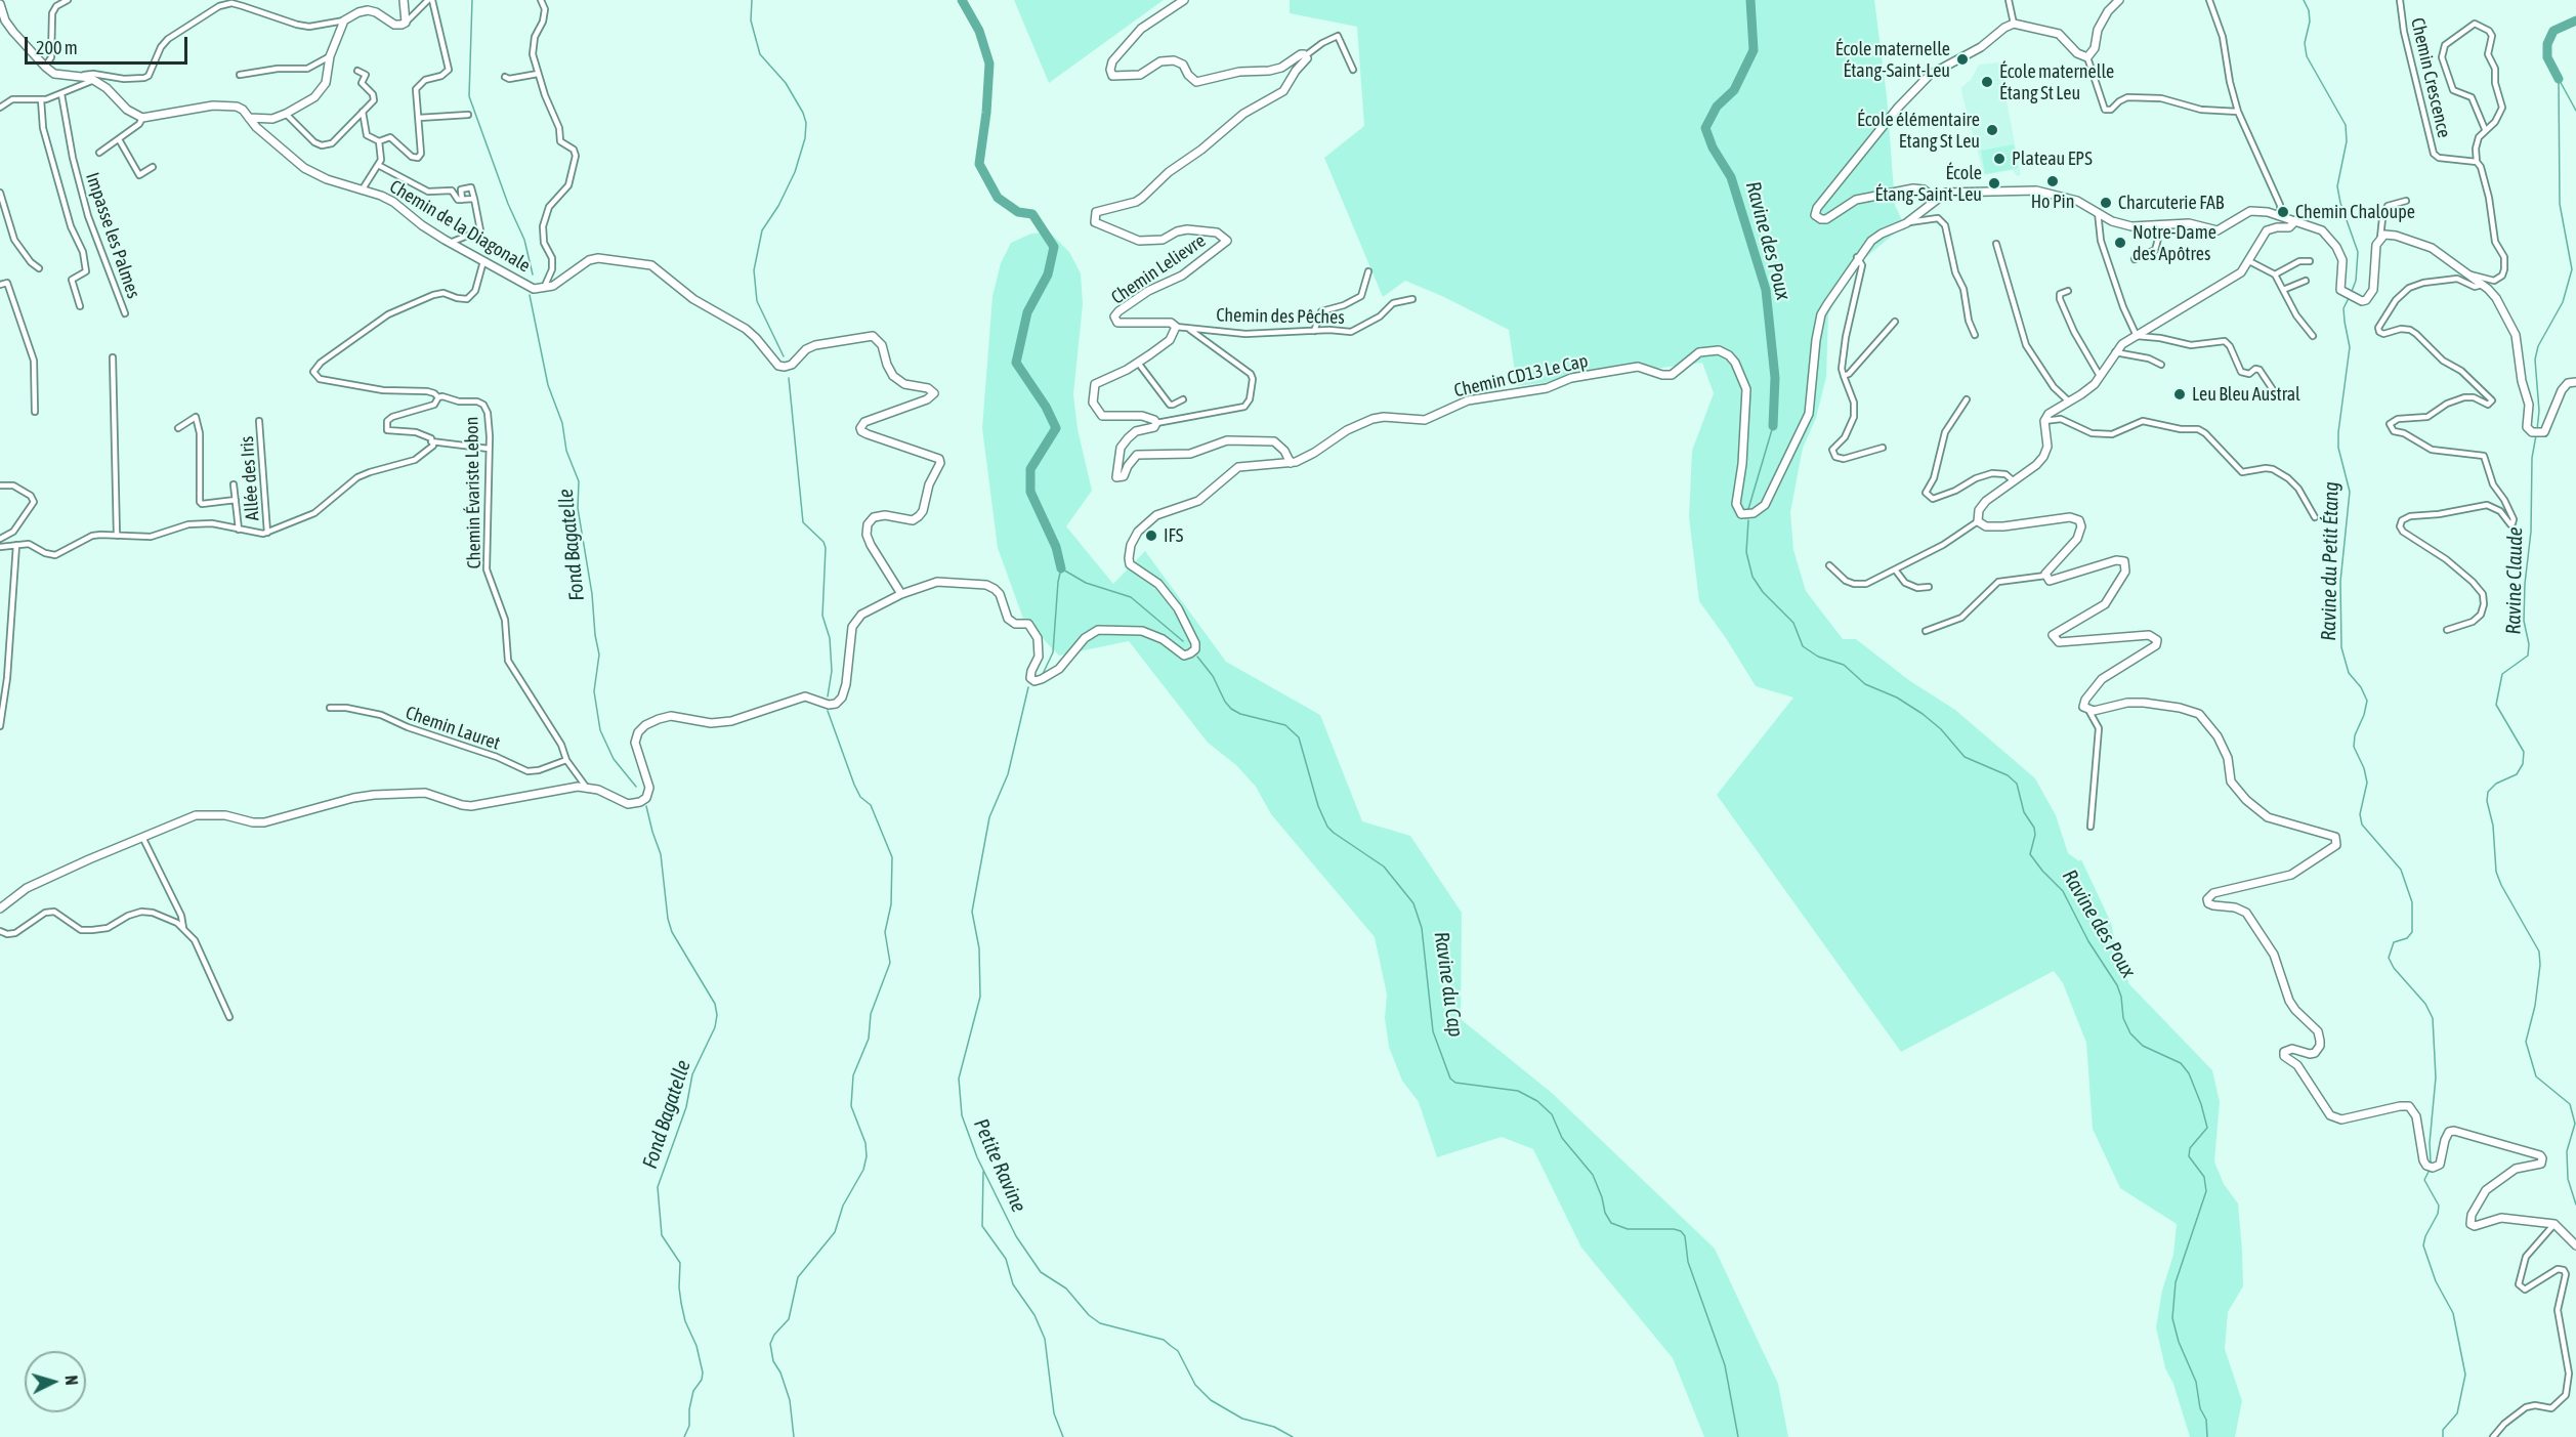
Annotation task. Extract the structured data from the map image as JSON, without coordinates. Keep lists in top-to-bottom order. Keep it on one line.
{"streets":{"main road":["Chemin de la Diagonale","Chemin Lelievre","Chemin CD13 Le Cap"],"street":["Chemin Crescence","Impasse les Palmes","Chemin des Pêches","Allée des Iris","Chemin Évariste Lebon","Chemin Lauret"]},"crossings":[["Chemin de la Diagonale","Chemin CD13 Le Cap"],["Chemin Lelievre","Chemin des Pêches"],["Chemin CD13 Le Cap","Chemin Évariste Lebon"],["Chemin Évariste Lebon","Chemin Lauret"]],"water":["Ravine des Poux","Fond Bagatelle","Ravine du Petit Étang","Ravine Claude","Ravine du Cap","Petite Ravine"],"places":["École maternelle Étang-Saint-Leu","École maternelle Étang St Leu","École élémentaire Etang St Leu","Plateau EPS","Ho Pin","École Étang-Saint-Leu","Charcuterie FAB","Chemin Chaloupe","Notre-Dame des Apôtres","Leu Bleu Austral","IFS"],"scale_bar":"200 m","north":"right"}
